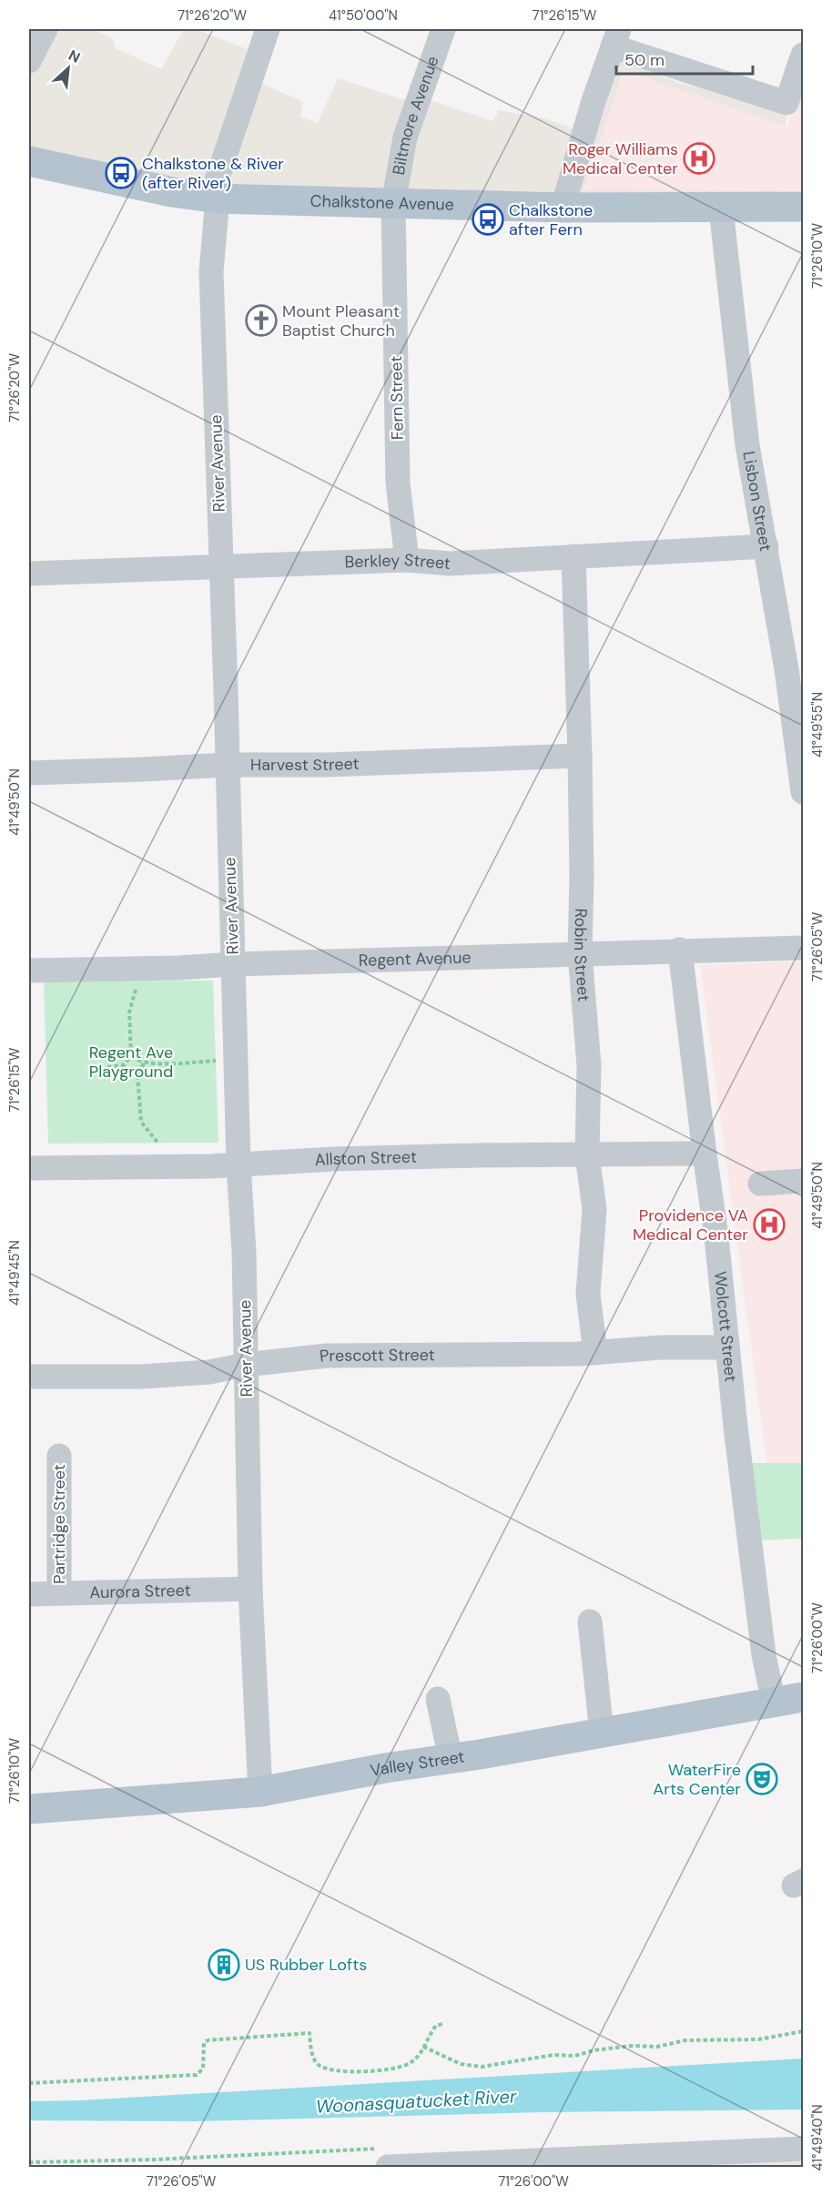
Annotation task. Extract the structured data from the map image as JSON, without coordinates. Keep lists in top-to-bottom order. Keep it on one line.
{"streets":{"main road":["Chalkstone Avenue","Valley Street"],"street":["Biltmore Avenue","Fern Street","River Avenue","Lisbon Street","Berkley Street","Harvest Street","Robin Street","Regent Avenue","Allston Street","Wolcott Street","Prescott Street","Partridge Street","Aurora Street"]},"crossings":[["Biltmore Avenue","Chalkstone Avenue"],["Biltmore Avenue","Fern Street"],["Chalkstone Avenue","Fern Street"],["Chalkstone Avenue","River Avenue"],["Chalkstone Avenue","Lisbon Street"],["Fern Street","Berkley Street"],["River Avenue","Berkley Street"],["River Avenue","Harvest Street"],["River Avenue","Regent Avenue"],["River Avenue","Allston Street"],["River Avenue","Prescott Street"],["River Avenue","Aurora Street"],["River Avenue","Valley Street"],["Lisbon Street","Berkley Street"],["Berkley Street","Robin Street"],["Harvest Street","Robin Street"],["Robin Street","Regent Avenue"],["Robin Street","Allston Street"],["Robin Street","Prescott Street"],["Regent Avenue","Wolcott Street"],["Allston Street","Wolcott Street"],["Wolcott Street","Prescott Street"],["Wolcott Street","Valley Street"],["Partridge Street","Aurora Street"]],"water":["Woonasquatucket River"],"parks":["Regent Ave Playground"],"places":{"hospital":["Roger Williams Medical Center","Providence VA Medical Center"],"bus stop":["Chalkstone & River (after River)","Chalkstone after Fern"],"church":["Mount Pleasant Baptist Church"],"theatre":["WaterFire Arts Center"],"building":["US Rubber Lofts"]},"scale_bar":"50 m","north":"top right","coordinates":["71°26'20\"W","41°50'00\"N","71°26'15\"W","71°26'10\"W","41°49'55\"N","41°49'50\"N","71°26'05\"W","41°49'45\"N","71°26'00\"W","41°49'40\"N"]}
